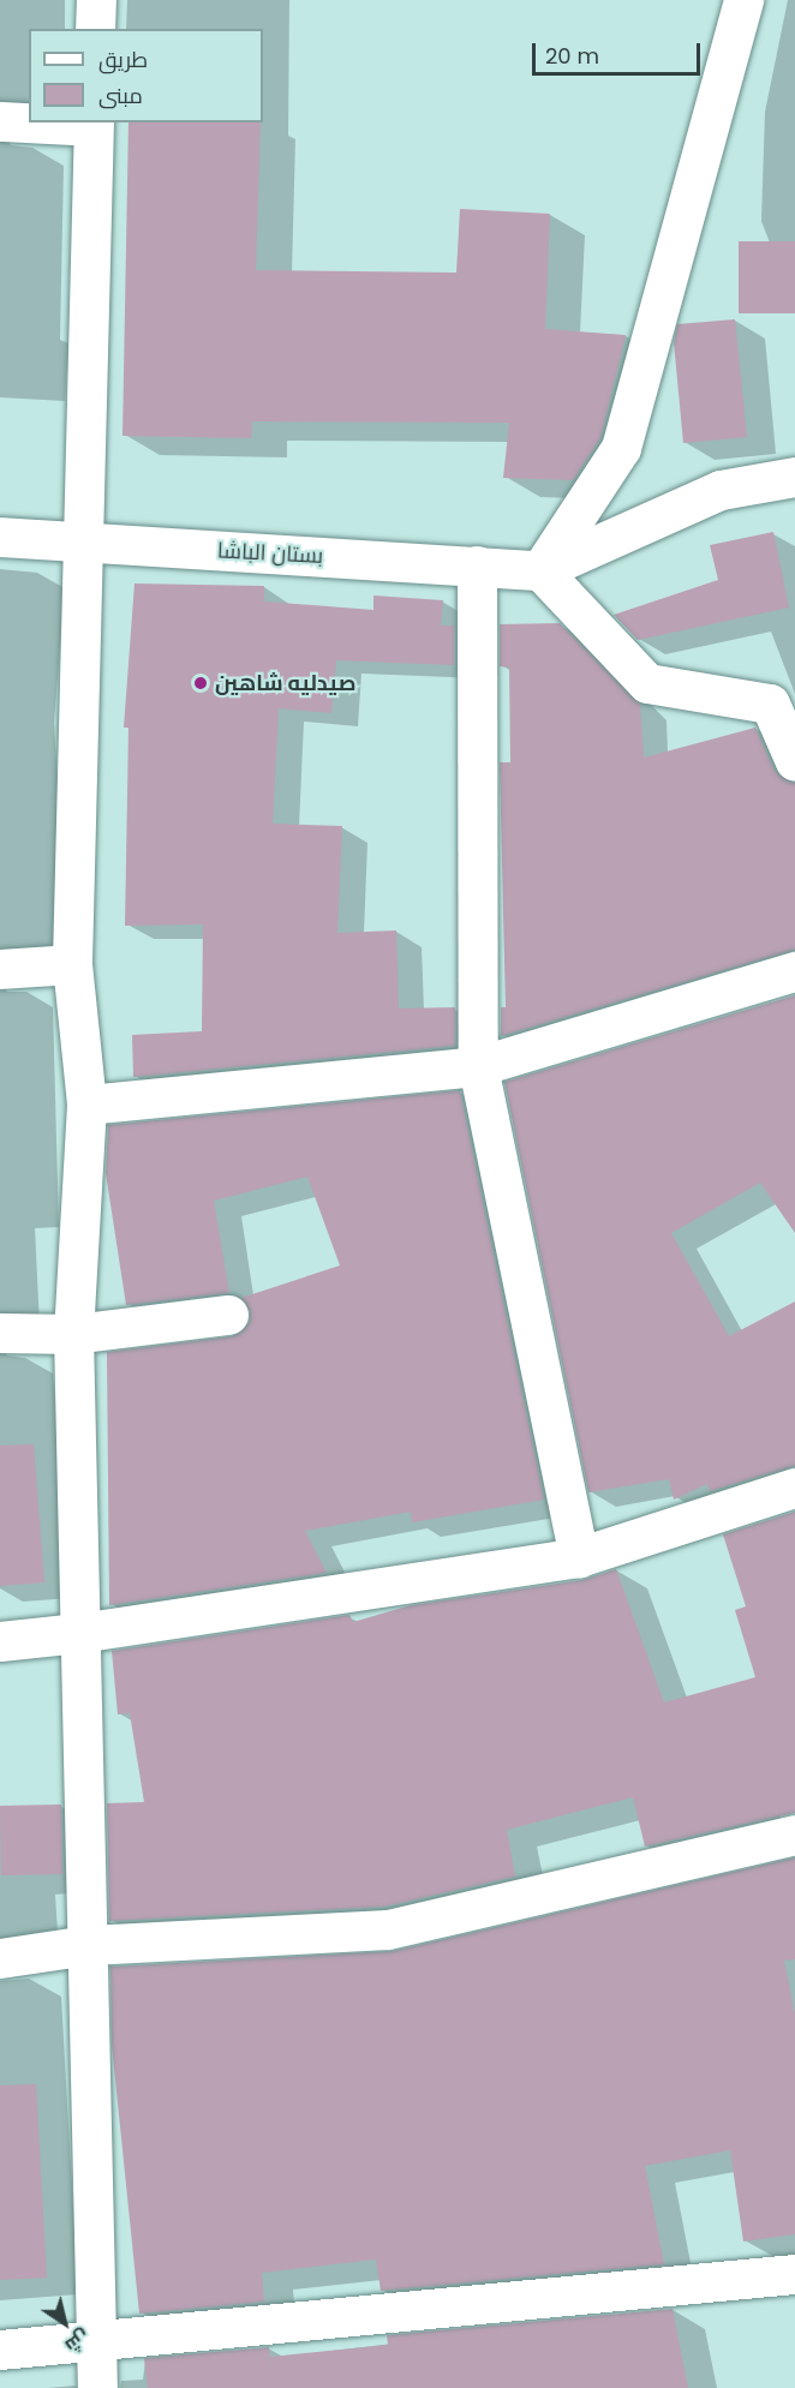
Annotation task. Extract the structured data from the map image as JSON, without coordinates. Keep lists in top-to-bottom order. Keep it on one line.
{"streets":{"street":["بستان الباشا"]},"places":["صيدليه شاهين"],"legend":["طريق","مبنى"],"scale_bar":"20 m","north":"bottom right"}
